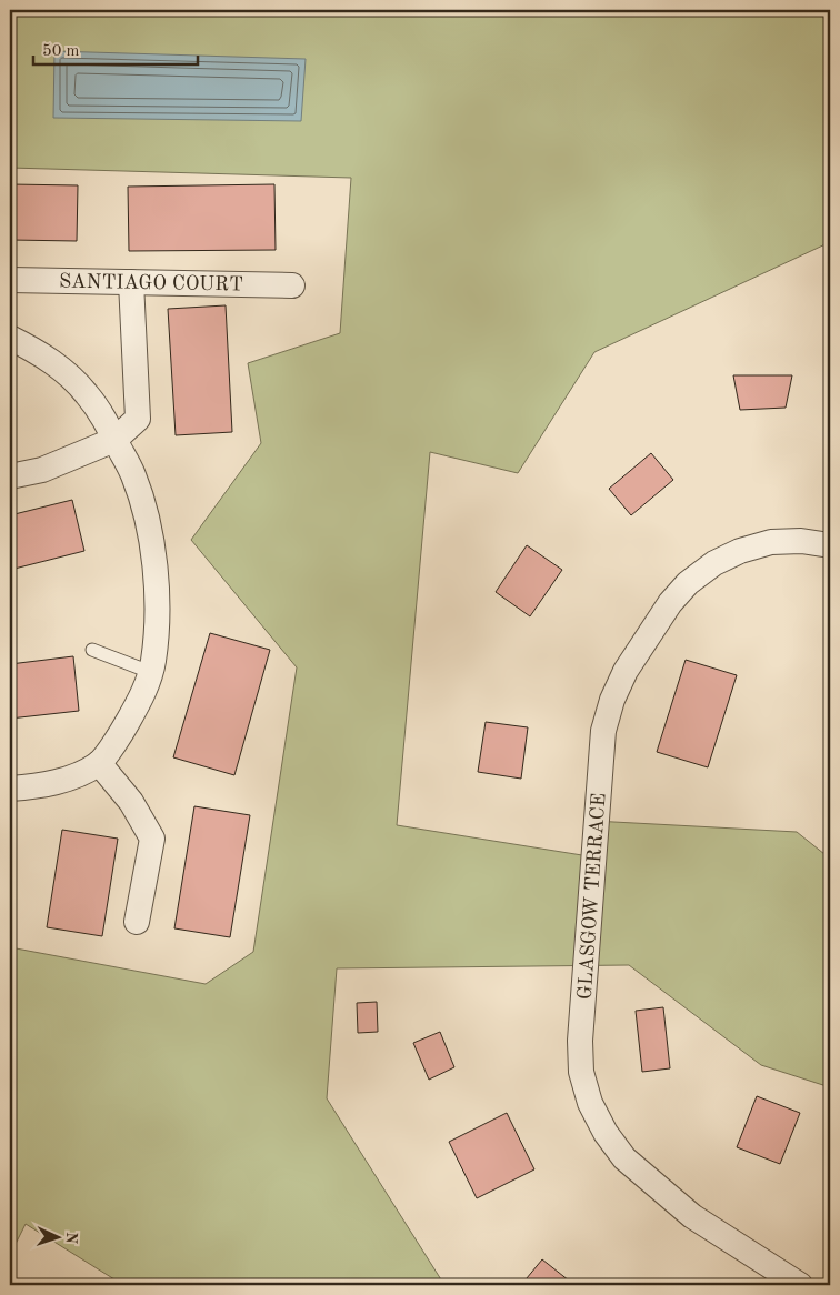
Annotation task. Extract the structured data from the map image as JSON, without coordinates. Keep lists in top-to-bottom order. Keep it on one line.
{"streets":{"street":["SANTIAGO COURT","GLASGOW TERRACE"]},"scale_bar":"50 m","north":"right"}
